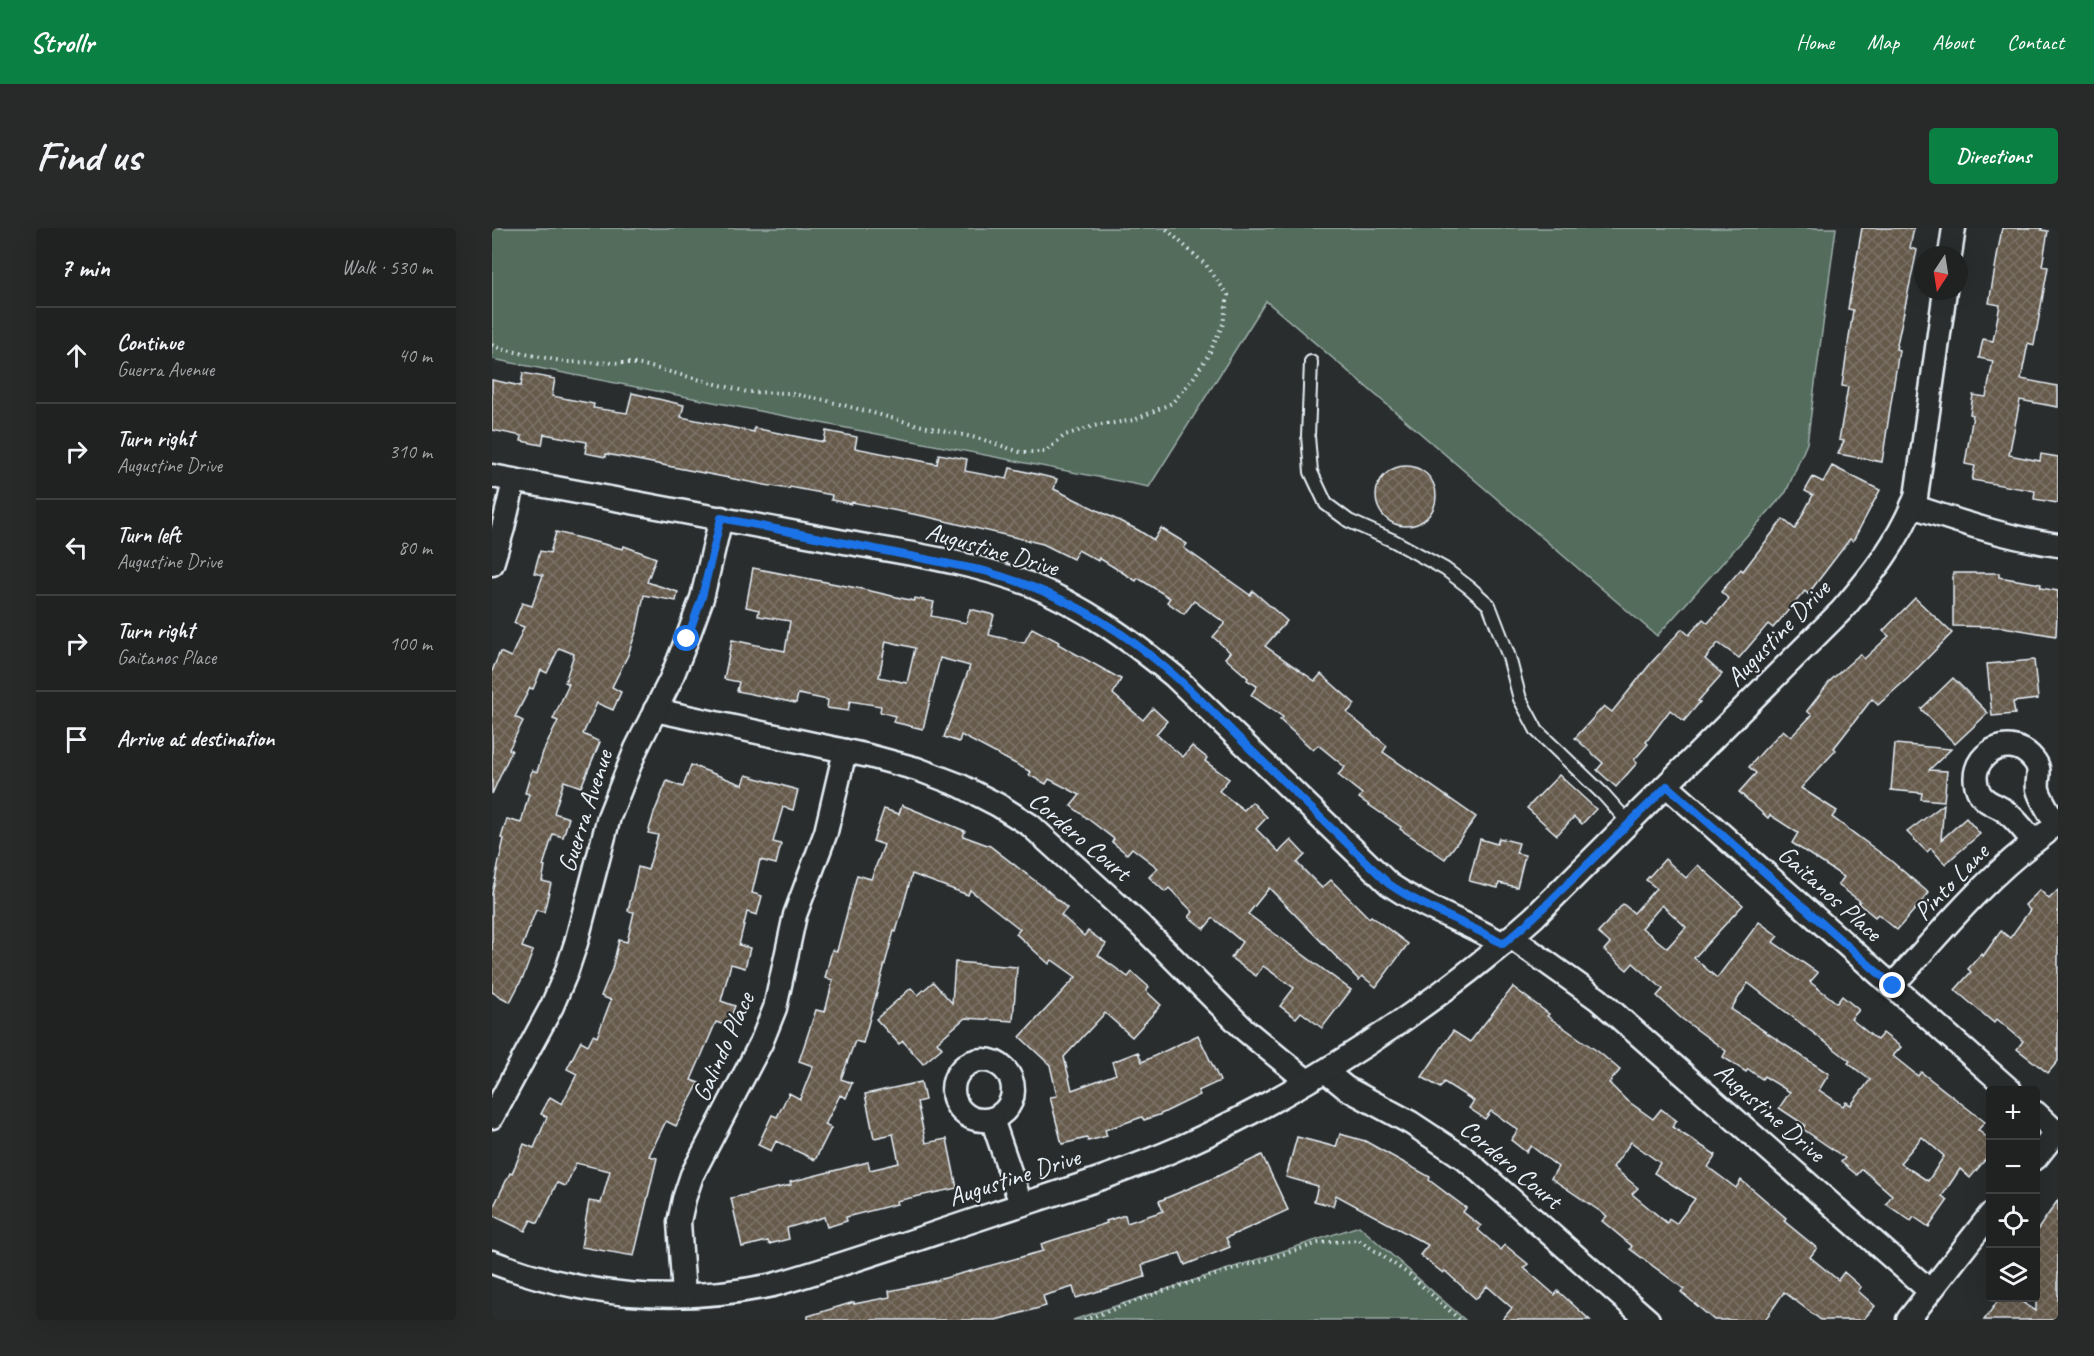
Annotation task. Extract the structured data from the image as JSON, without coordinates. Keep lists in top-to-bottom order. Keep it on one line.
{"streets":{"street":["Augustine Drive","Guerra Avenue","Cordero Court","Pinto Lane","Gaitanos Place","Galindo Place"]},"crossings":[["Augustine Drive","Guerra Avenue"],["Augustine Drive","Cordero Court"],["Augustine Drive","Gaitanos Place"],["Augustine Drive","Galindo Place"],["Guerra Avenue","Cordero Court"],["Cordero Court","Galindo Place"],["Pinto Lane","Gaitanos Place"]],"north":"bottom","page":{"header":"Strollr","nav":["Home","Map","About","Contact"],"buttons":"Directions","title":"Find us","heading":["7 min","Walk · 530 m"],"list":[["Continue","Guerra Avenue","40 m"],["Turn right","Augustine Drive","310 m"],["Turn left","Augustine Drive","80 m"],["Turn right","Gaitanos Place","100 m"],"Arrive at destination"],"map_buttons":["+","−"]}}
